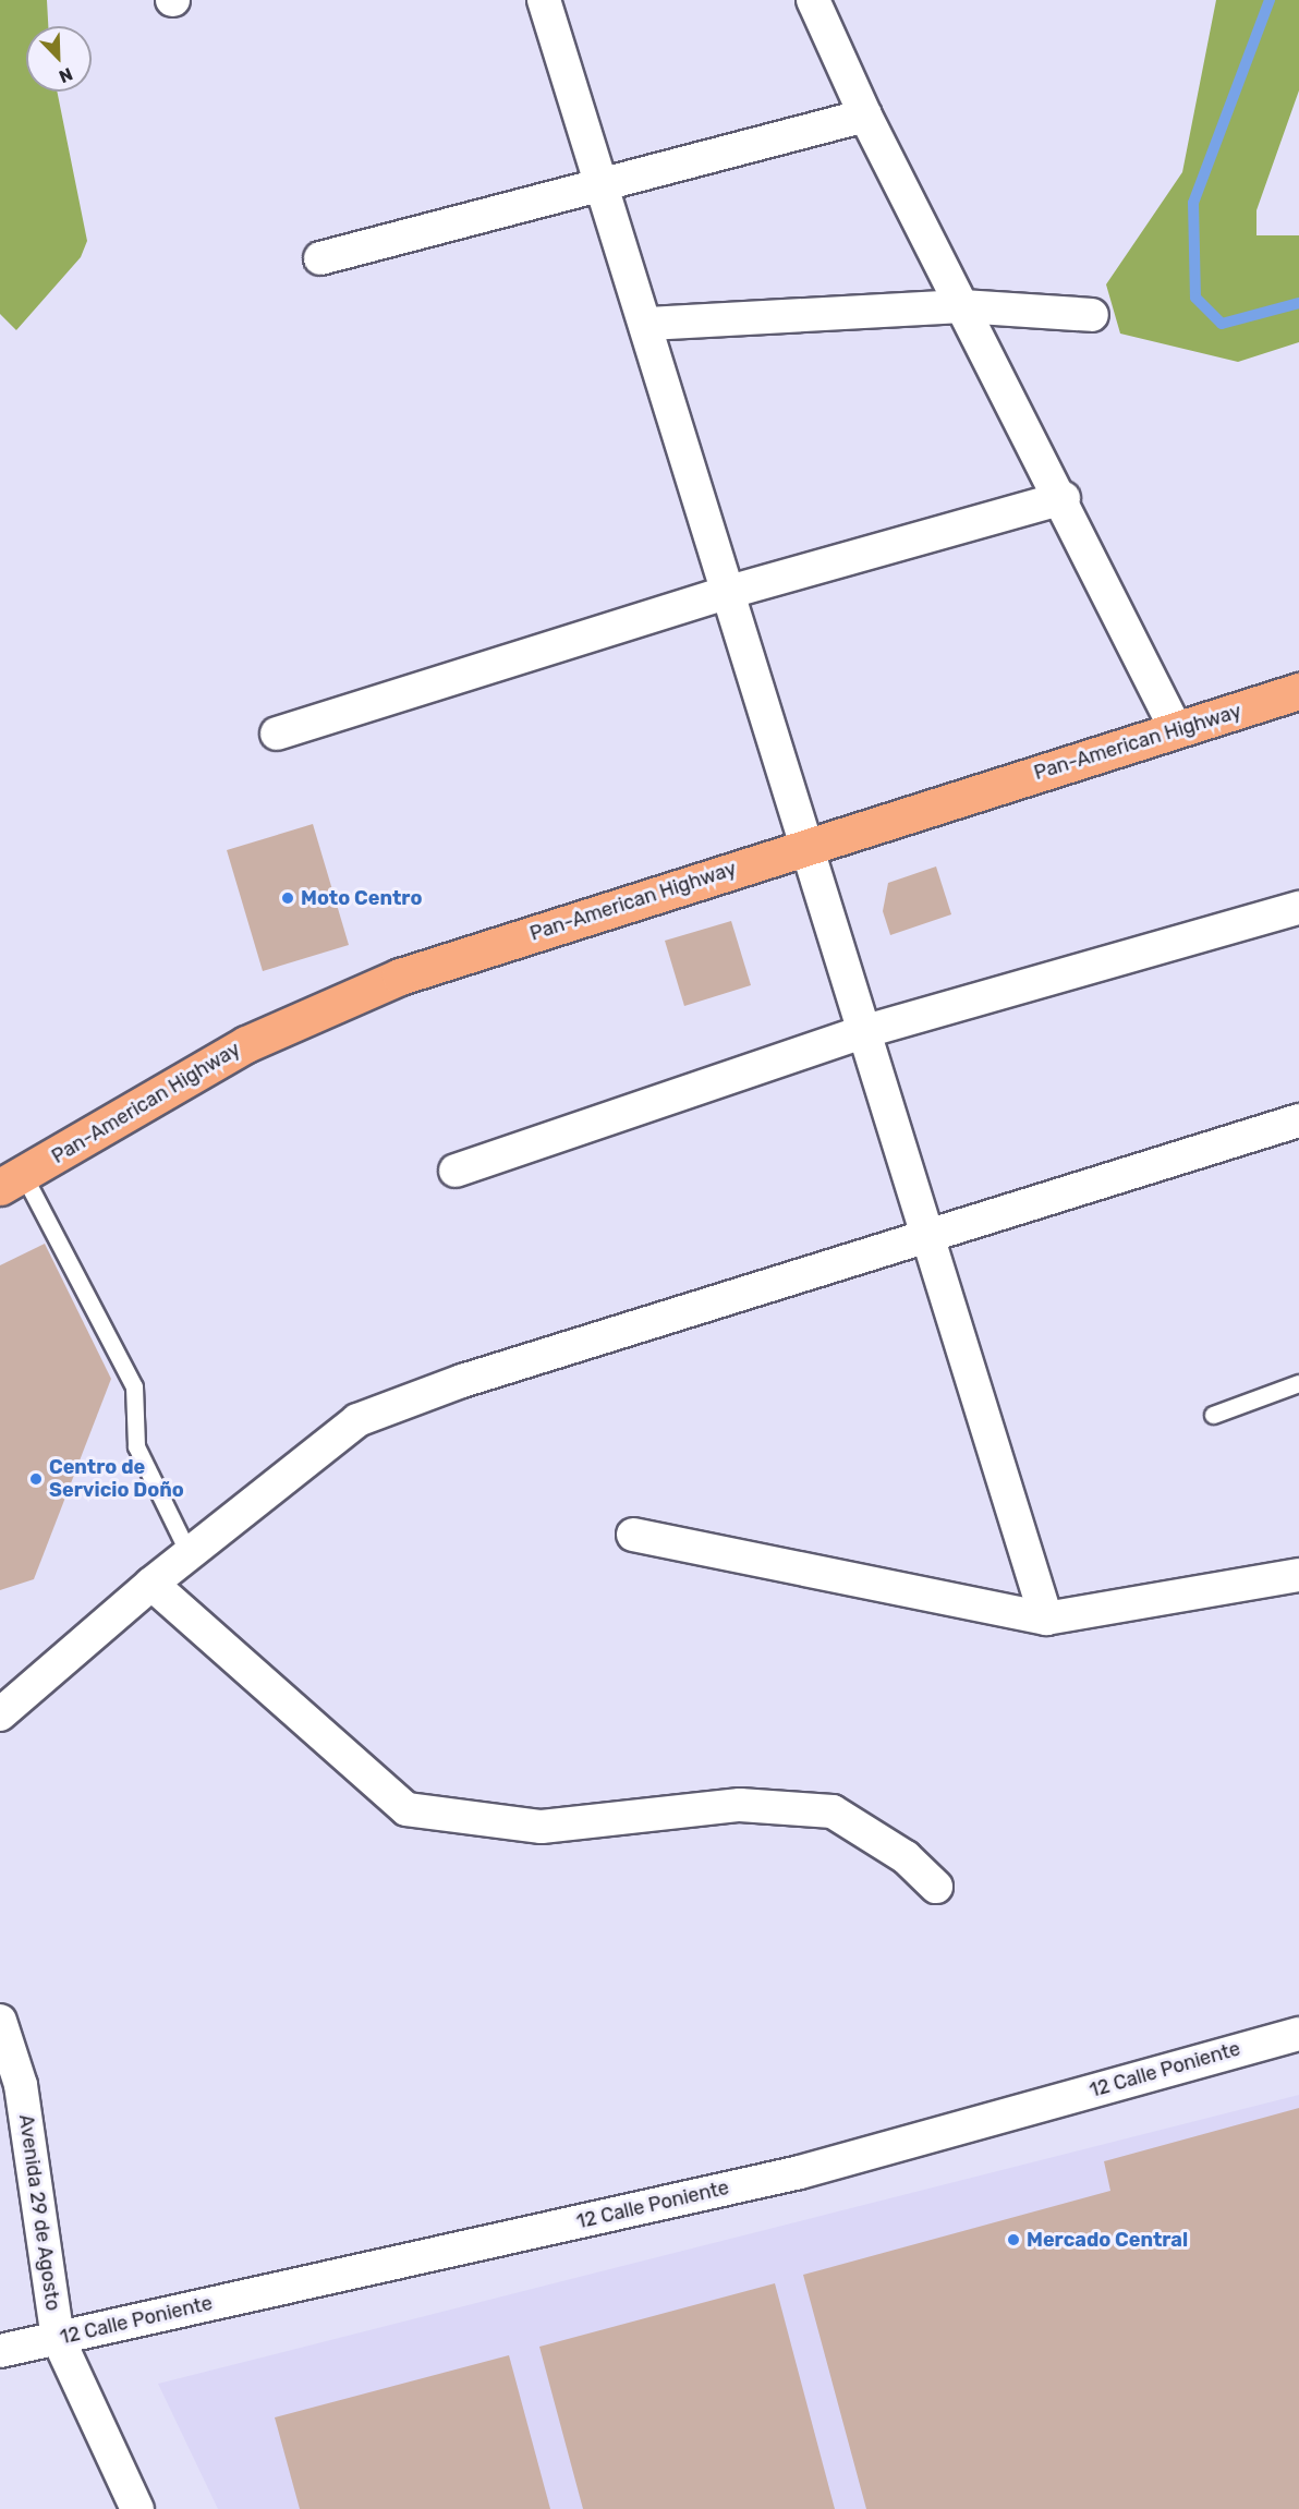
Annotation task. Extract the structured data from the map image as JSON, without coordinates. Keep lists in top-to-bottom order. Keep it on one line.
{"streets":{"highway":["Pan-American Highway"],"street":["12 Calle Poniente","Avenida 29 de Agosto"]},"crossings":[["12 Calle Poniente","Avenida 29 de Agosto"]],"places":["Moto Centro","Centro de Servicio Doño","Mercado Central"],"north":"bottom right"}
